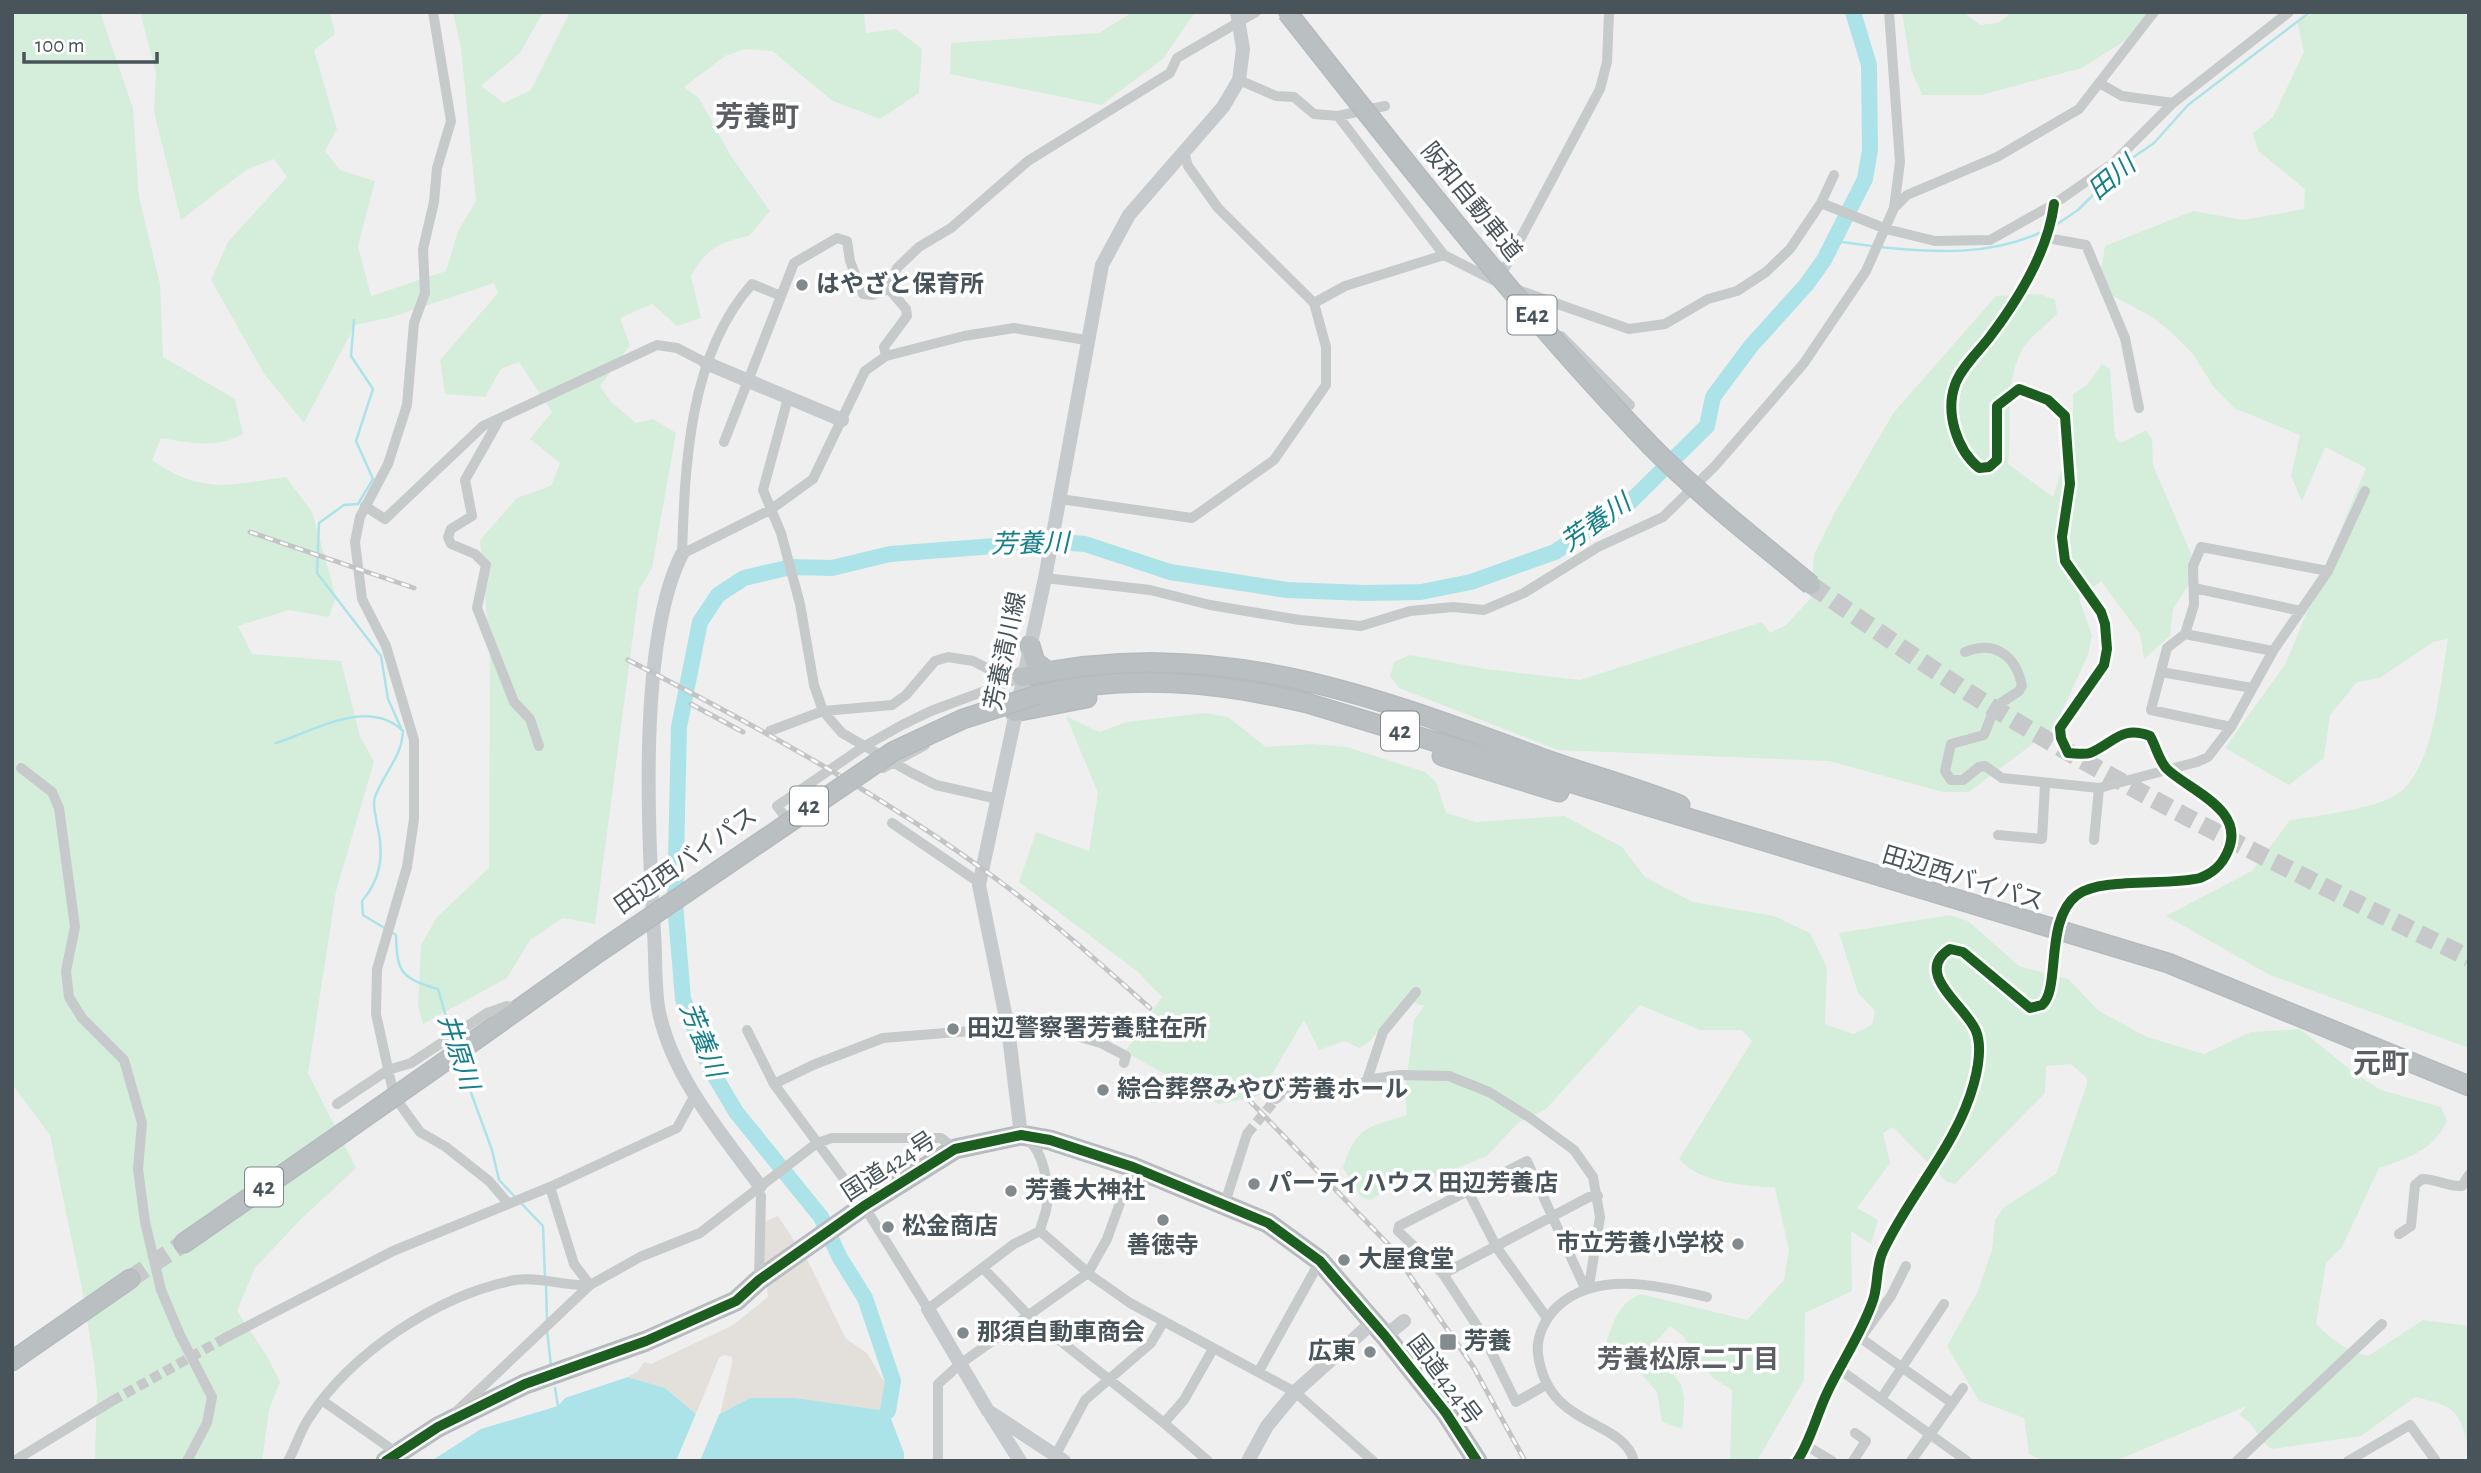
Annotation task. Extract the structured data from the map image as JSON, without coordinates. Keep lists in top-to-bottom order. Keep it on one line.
{"streets":{"highway":["阪和自動車道","E42","42","田辺西バイパス","国道424号"],"street":["芳養清川線"]},"crossings":[["芳養清川線","国道424号"]],"districts":["芳養町","元町","芳養松原二丁目"],"water":["田川","芳養川","井原川"],"places":{"other":["はやざと保育所","田辺警察署芳養駐在所","綜合葬祭みやび 芳養ホール","パーティハウス 田辺芳養店","芳養大神社","善徳寺","松金商店","市立芳養小学校","大屋食堂","那須自動車商会","広東"],"transit":["芳養"]},"scale_bar":"100 m"}
